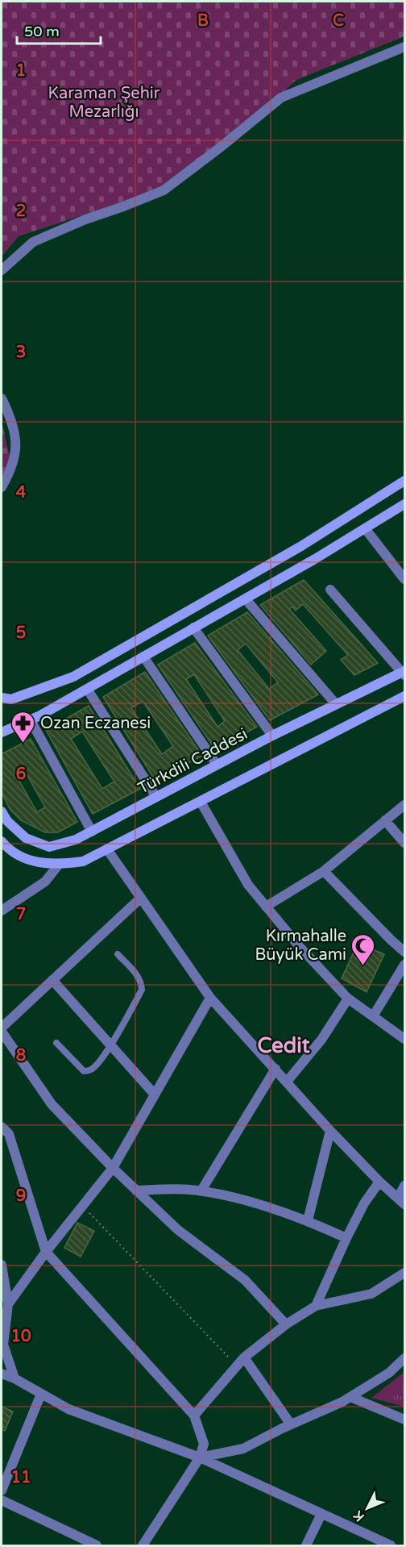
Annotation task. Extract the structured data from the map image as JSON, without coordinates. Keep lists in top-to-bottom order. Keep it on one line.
{"streets":{"main road":["Türkdili Caddesi"]},"districts":["Cedit"],"parks":["Karaman Şehir Mezarlığı"],"places":{"pharmacy":["Ozan Eczanesi"],"mosque":["Kırmahalle Büyük Cami"]},"scale_bar":"50 m","north":"bottom left","grid":{"columns":["B","C"],"rows":["1","2","3","4","5","6","7","8","9","10","11"]}}
